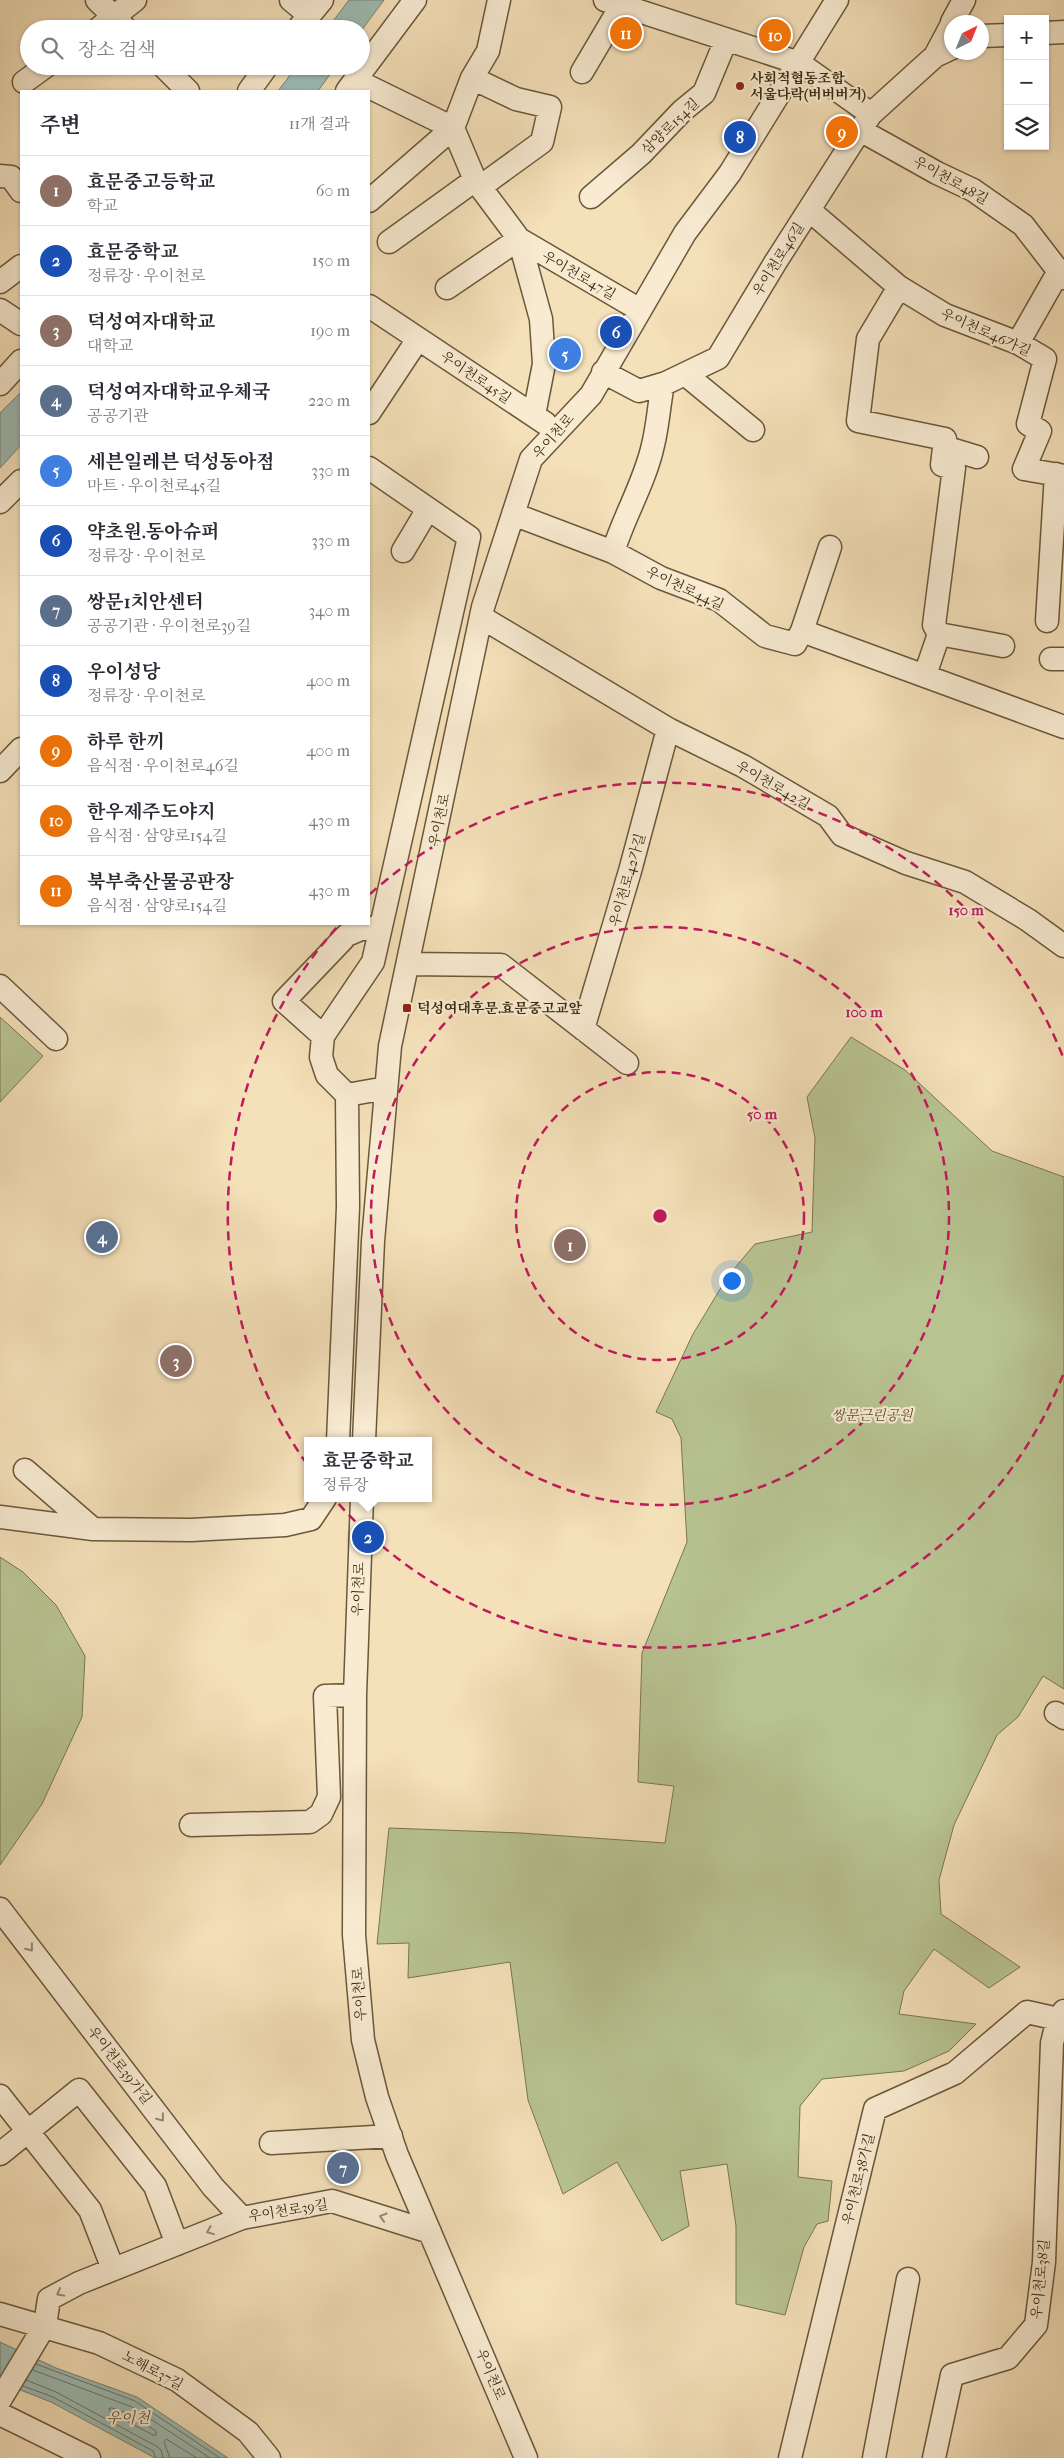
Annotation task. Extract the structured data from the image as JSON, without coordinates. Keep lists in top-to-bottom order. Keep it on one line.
{"streets":{"street":["삼양로154길","우이천로48길","우이천로46길","우이천로47길","우이천로46가길","우이천로45길","우이천로","우이천로44길","우이천로42길","우이천로42가길","우이천로39가길","우이천로38가길","우이천로39길","우이천로38길","노해로37길"]},"crossings":[["우이천로48길","우이천로46길"],["우이천로48길","우이천로"],["우이천로46길","우이천로46가길"],["우이천로46길","우이천로"],["우이천로47길","우이천로"],["우이천로45길","우이천로"],["우이천로","우이천로44길"],["우이천로","우이천로42길"],["우이천로","우이천로39길"],["우이천로42길","우이천로42가길"],["우이천로39가길","우이천로39길"],["우이천로38가길","우이천로38길"],["우이천로39길","노해로37길"]],"water":["우이천"],"parks":["쌍문근린공원"],"places":{"other":["사회적협동조합 서울다락(버버버거)"],"transit":["덕성여대후문.효문중고교앞"]},"north":"top right","page":{"map_buttons":["+","−"],"pins":["11","10","9","8","6","5","4","1","3","2","7"],"search":"장소 검색","heading":["주변","11개 결과"],"list":[{"mark":"1","name":"효문중고등학교","note":"학교","value":"60 m"},{"mark":"2","name":"효문중학교","note":"정류장 · 우이천로","value":"150 m"},{"mark":"3","name":"덕성여자대학교","note":"대학교","value":"190 m"},{"mark":"4","name":"덕성여자대학교우체국","note":"공공기관","value":"220 m"},{"mark":"5","name":"세븐일레븐 덕성동아점","note":"마트 · 우이천로45길","value":"330 m"},{"mark":"6","name":"약초원.동아슈퍼","note":"정류장 · 우이천로","value":"330 m"},{"mark":"7","name":"쌍문1치안센터","note":"공공기관 · 우이천로39길","value":"340 m"},{"mark":"8","name":"우이성당","note":"정류장 · 우이천로","value":"400 m"},{"mark":"9","name":"하루 한끼","note":"음식점 · 우이천로46길","value":"400 m"},{"mark":"10","name":"한우제주도야지","note":"음식점 · 삼양로154길","value":"430 m"},{"mark":"11","name":"북부축산물공판장","note":"음식점 · 삼양로154길","value":"430 m"}],"popup":["효문중학교","정류장"]},"rings":["150 m","100 m","50 m"]}
